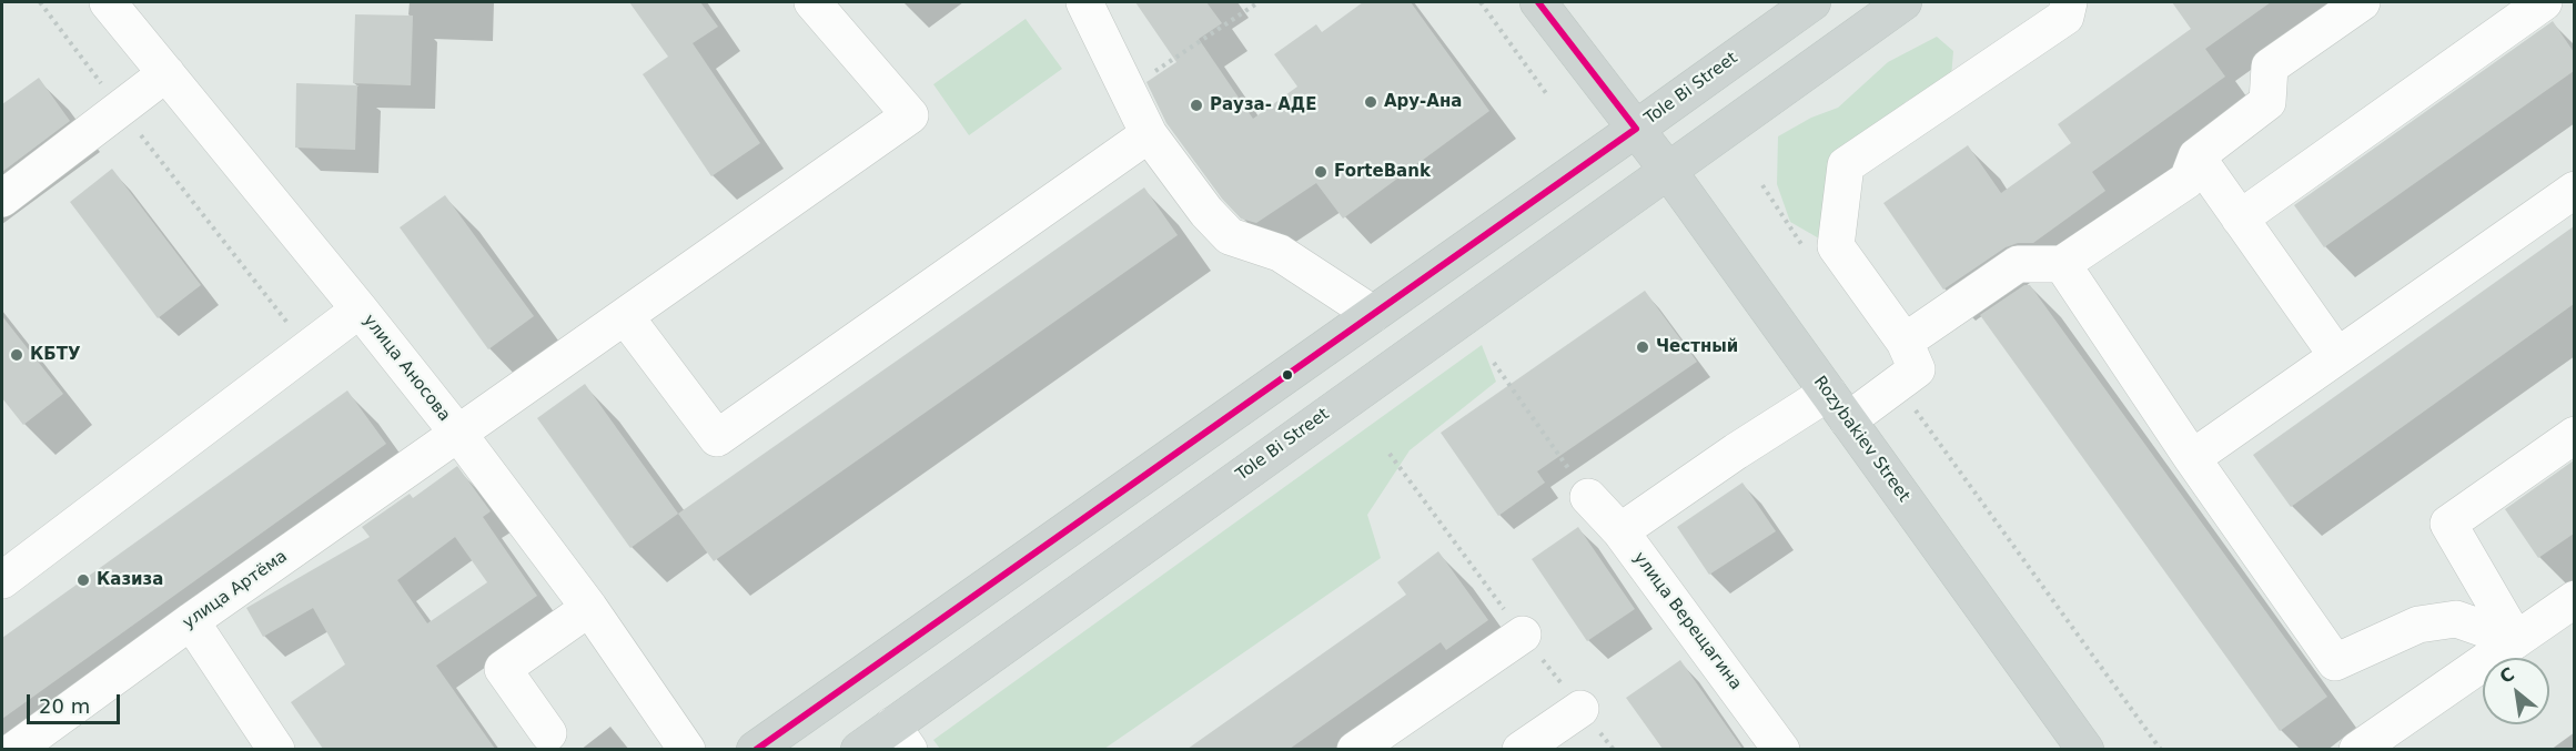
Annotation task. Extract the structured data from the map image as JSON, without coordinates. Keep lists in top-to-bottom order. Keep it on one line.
{"streets":{"main road":["Tole Bi Street","Rozybakiev Street"],"street":["улица Аносова","улица Артёма","улица Верещагина"]},"crossings":[["Tole Bi Street","Rozybakiev Street"],["улица Аносова","улица Артёма"]],"places":["Ару-Ана","Рауза- АДЕ","ForteBank","Честный","КБТУ","Казиза"],"scale_bar":"20 m","north":"top left"}
